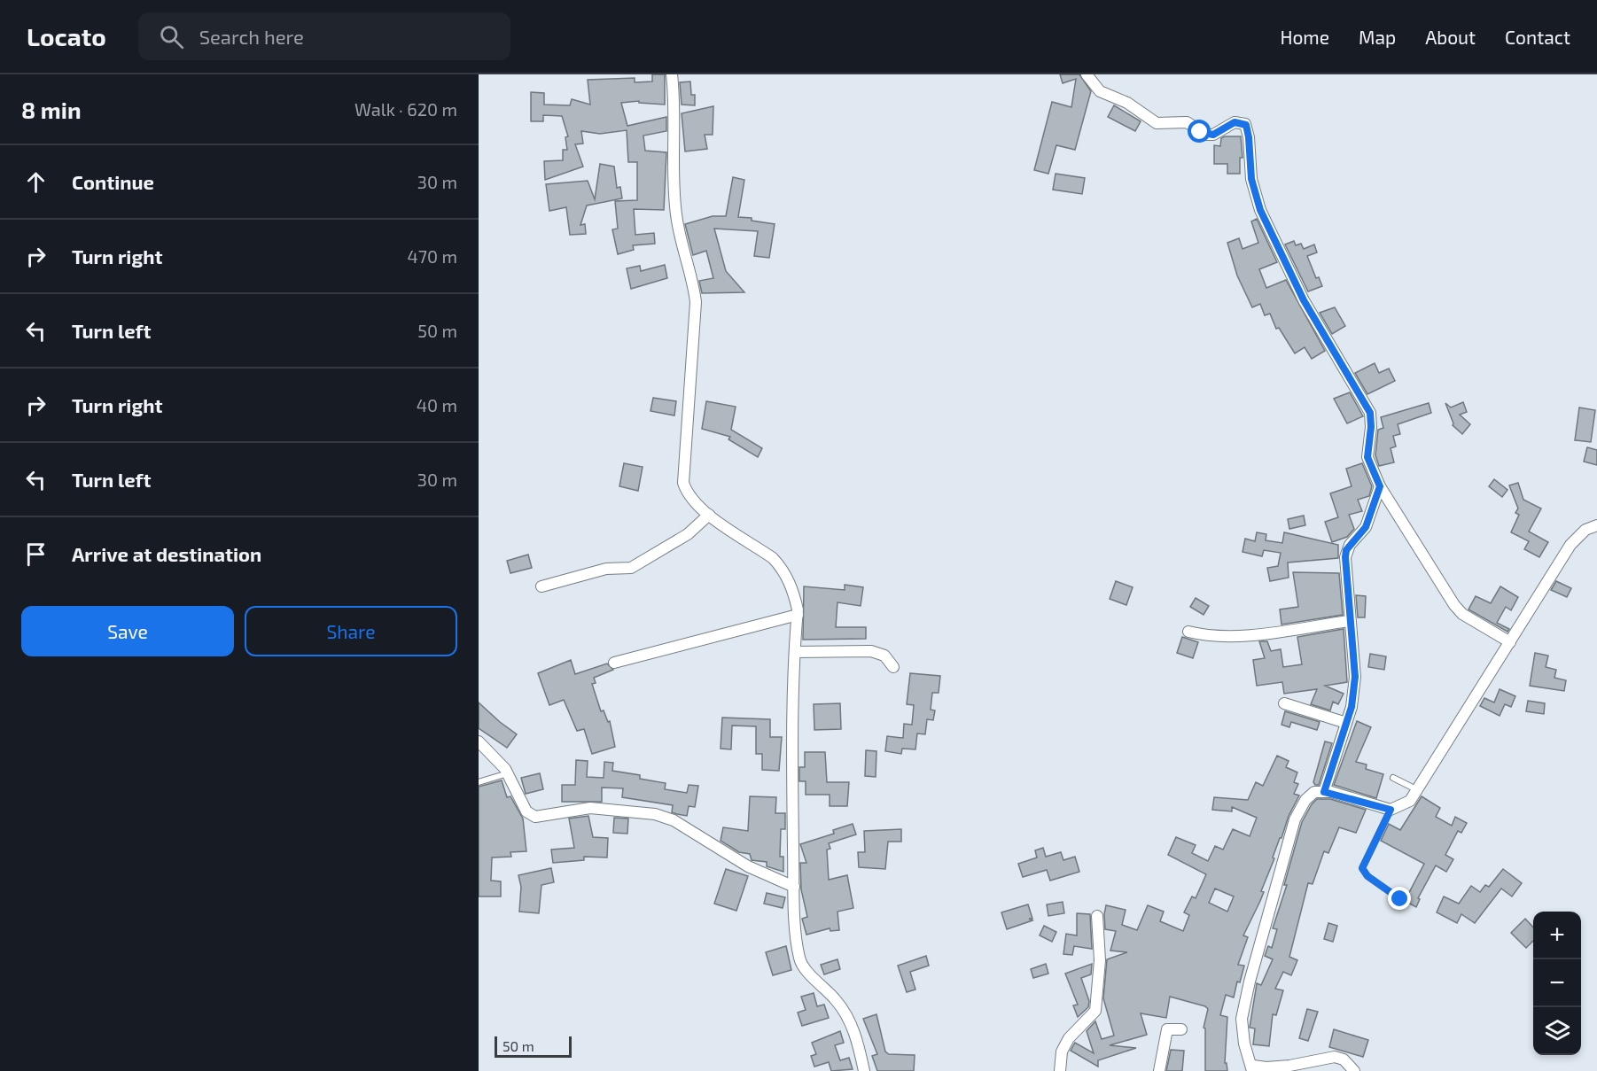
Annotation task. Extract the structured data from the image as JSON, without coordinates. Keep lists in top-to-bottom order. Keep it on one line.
{"scale_bar":"50 m","page":{"header":"Locato","search":"Search here","nav":["Home","Map","About","Contact"],"heading":["8 min","Walk · 620 m"],"list":[["Continue","30 m"],["Turn right","470 m"],["Turn left","50 m"],["Turn right","40 m"],["Turn left","30 m"],"Arrive at destination"],"buttons":["Save","Share"],"map_buttons":["+","−"],"scale":"50 m"}}
